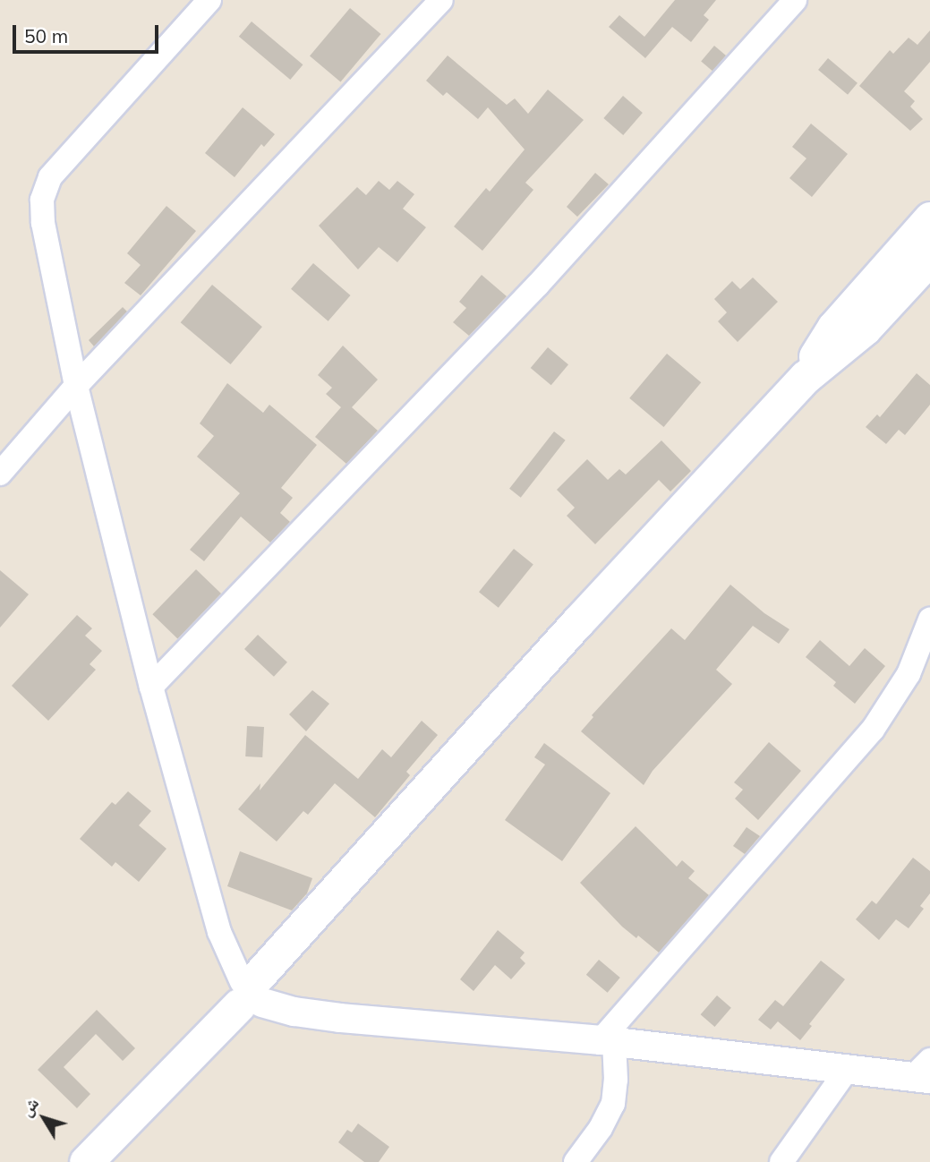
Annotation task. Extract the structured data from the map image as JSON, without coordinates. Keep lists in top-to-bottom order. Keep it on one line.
{"scale_bar":"50 m","north":"top left"}
